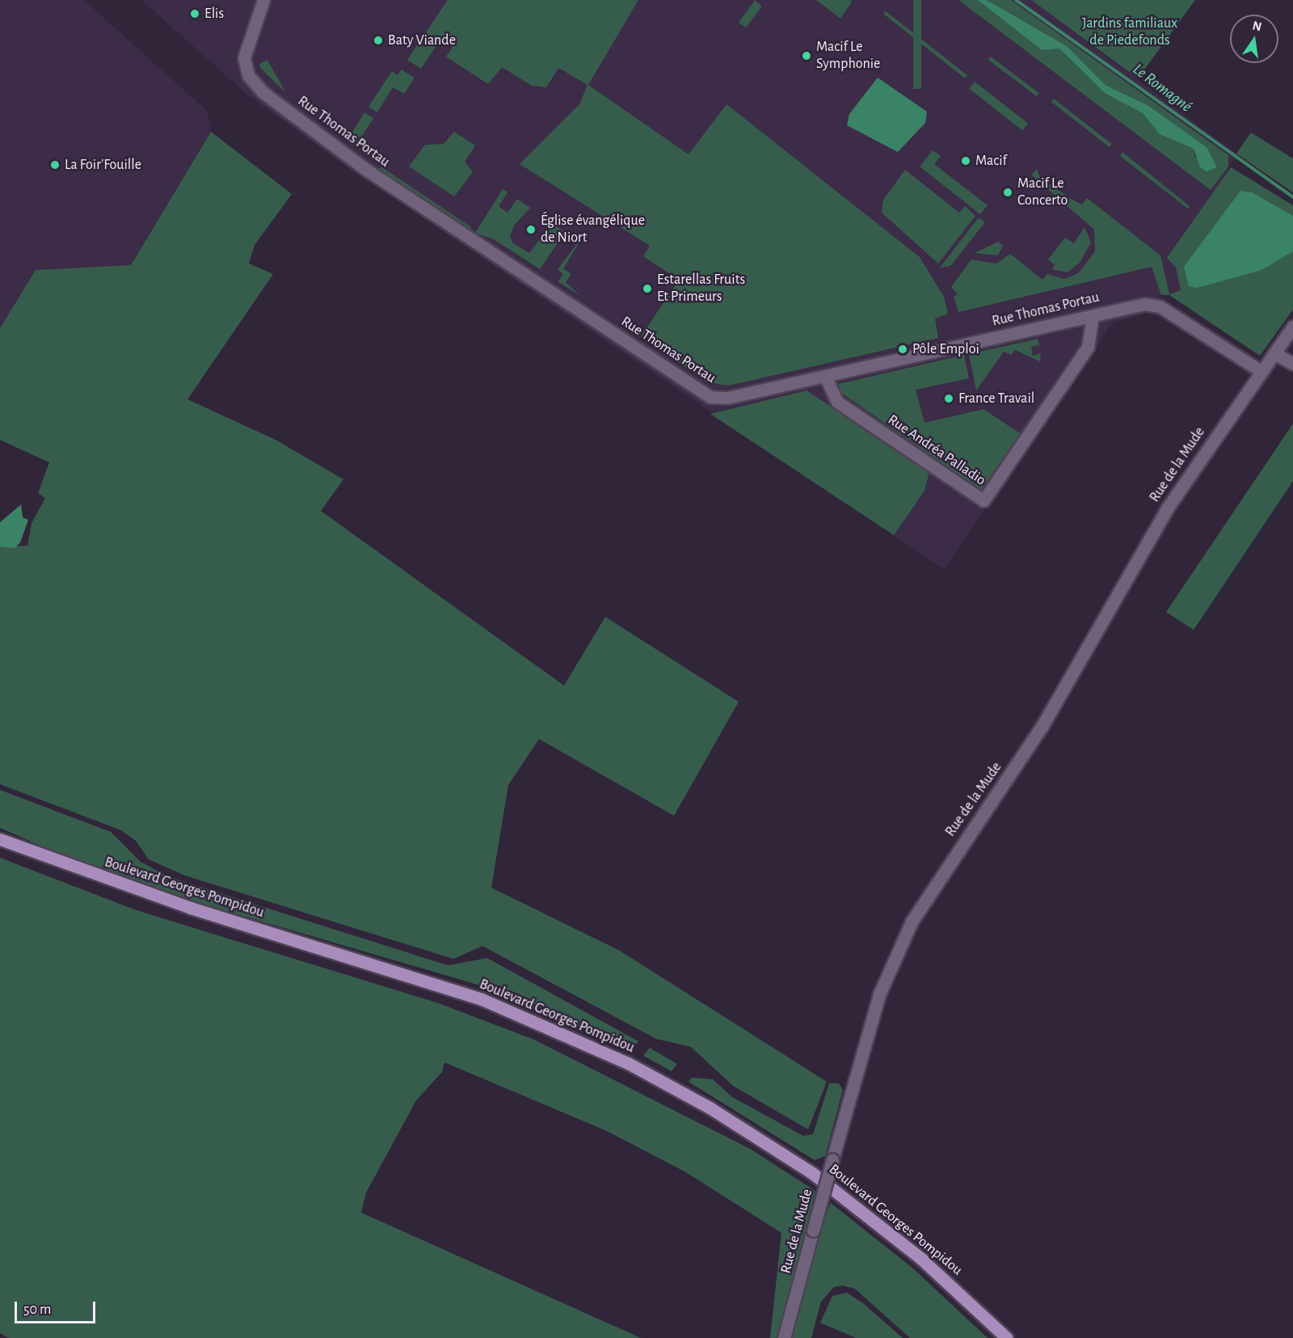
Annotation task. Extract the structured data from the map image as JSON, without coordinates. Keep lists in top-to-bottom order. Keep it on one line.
{"streets":{"main road":["Boulevard Georges Pompidou"],"street":["Rue Thomas Portau","Rue Andréa Palladio","Rue de la Mude"]},"crossings":[["Rue Thomas Portau","Rue Andréa Palladio"],["Rue Thomas Portau","Rue de la Mude"]],"water":["Le Romagné"],"parks":["Jardins familiaux de Piedefonds"],"places":["Elis","Baty Viande","Macif Le Symphonie","Macif","La Foir'Fouille","Macif Le Concerto","Église évangélique de Niort","Estarellas Fruits Et Primeurs","Pôle Emploi","France Travail"],"scale_bar":"50 m","north":"top"}
